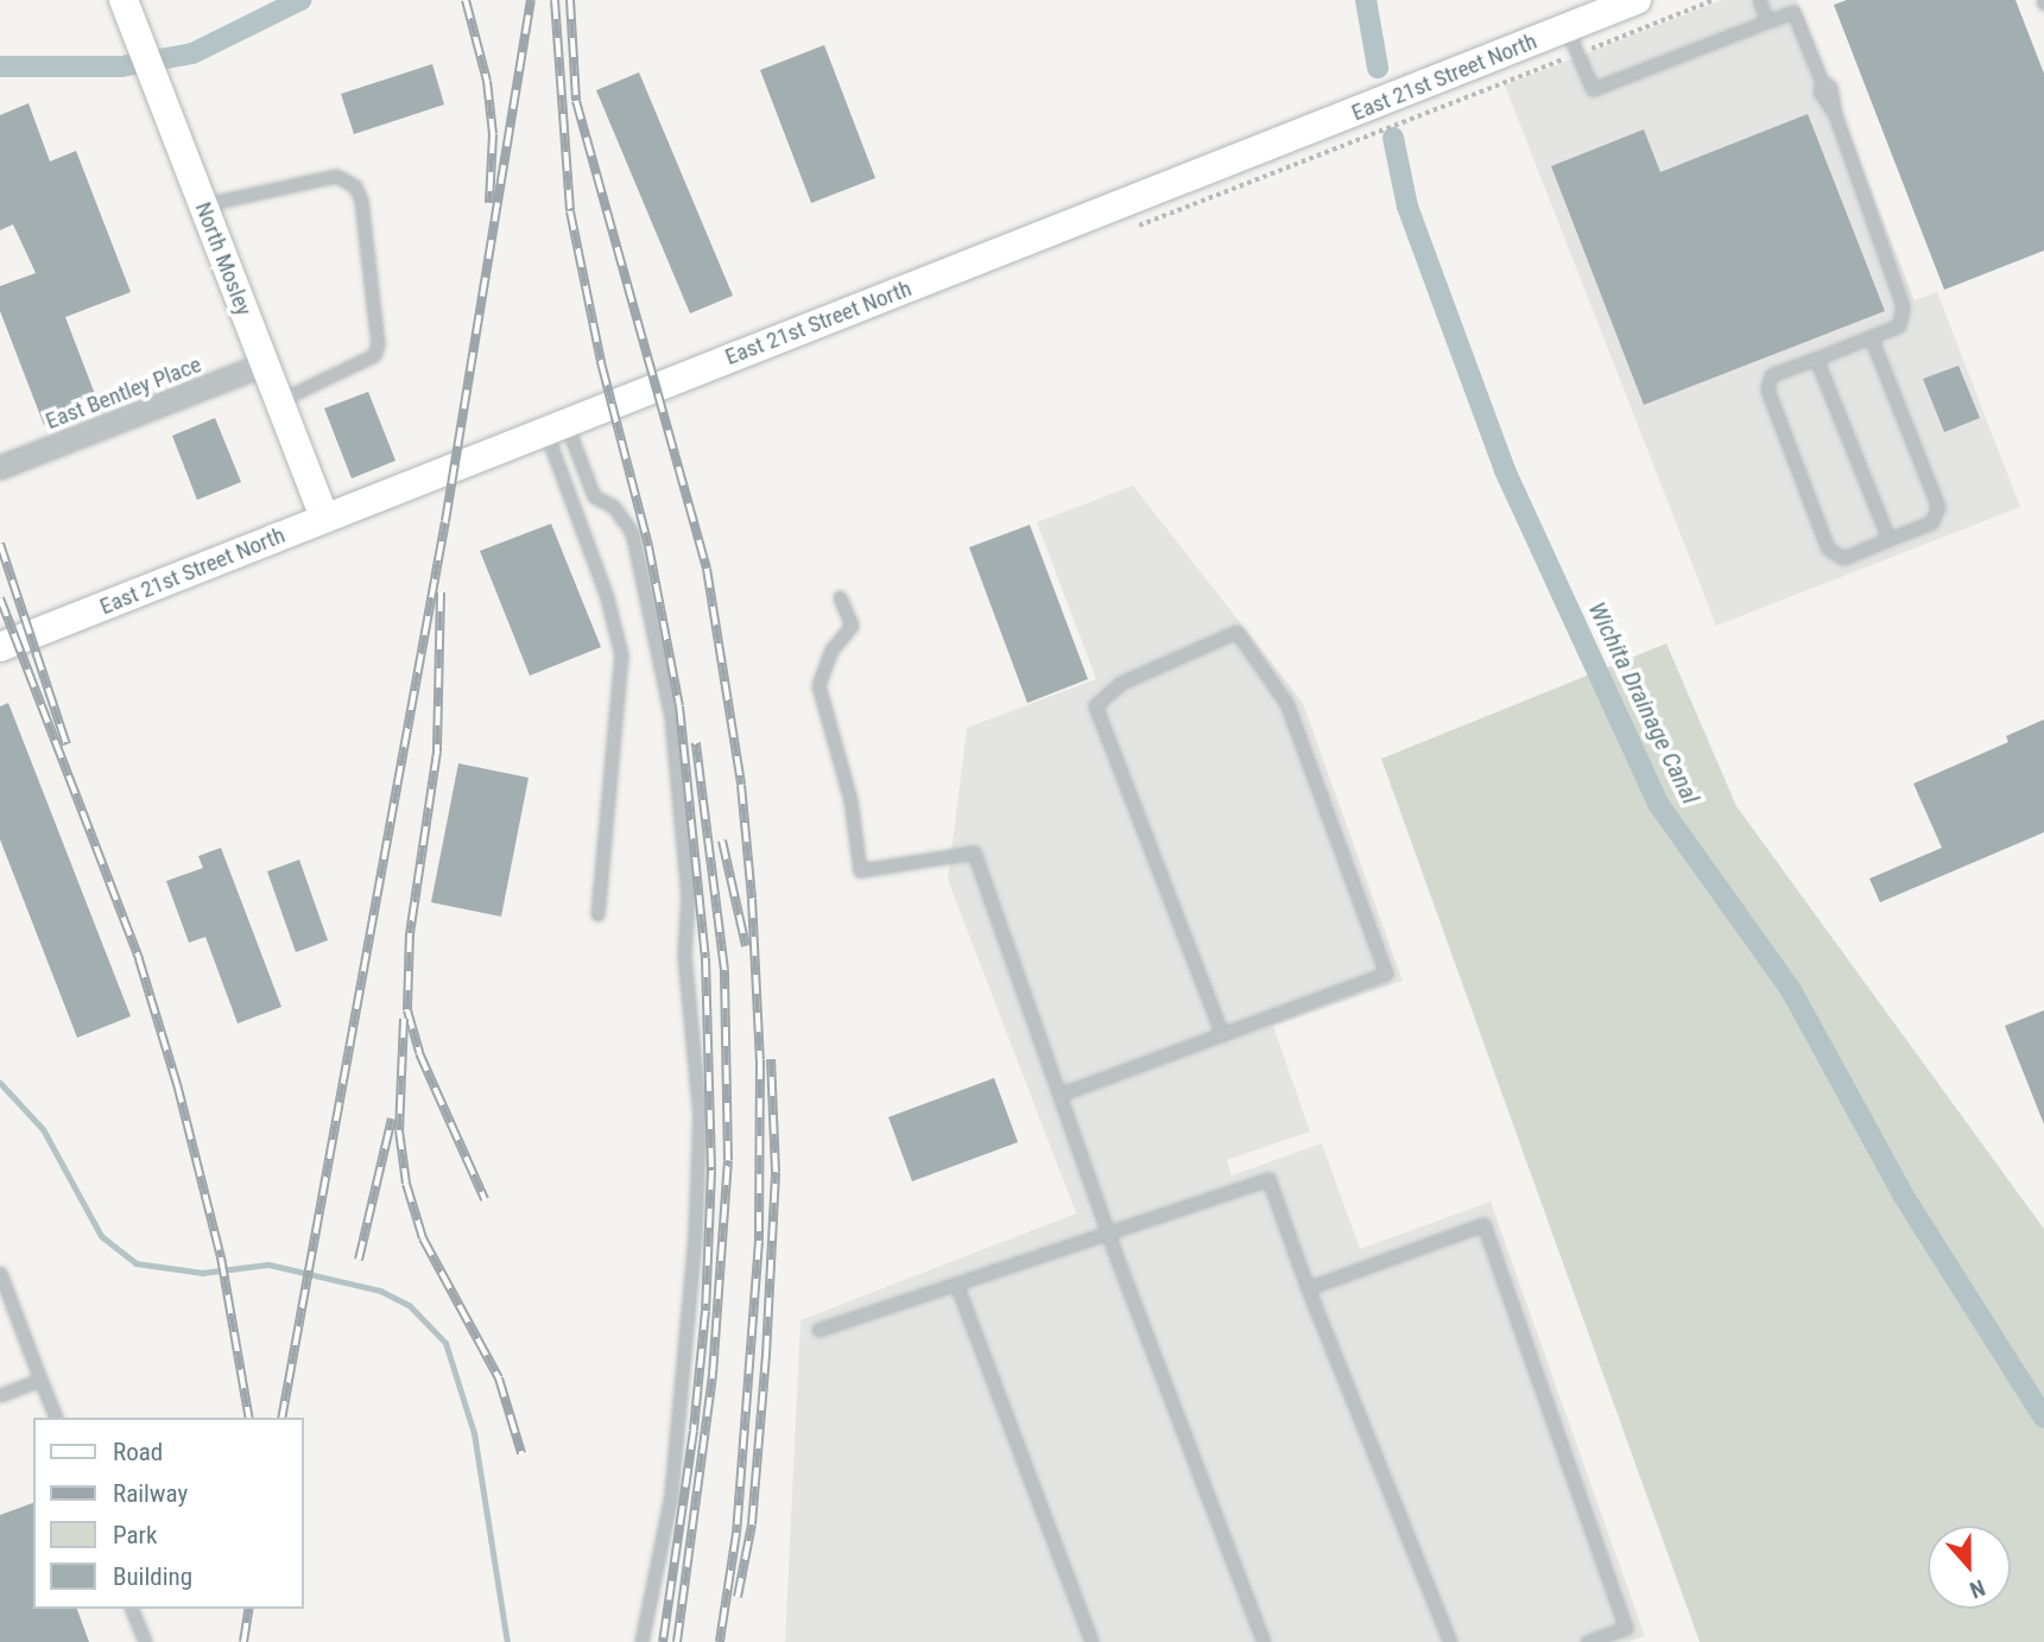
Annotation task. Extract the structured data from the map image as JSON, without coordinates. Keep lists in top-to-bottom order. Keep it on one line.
{"streets":{"main road":["East 21st Street North","North Mosley"],"street":["East Bentley Place"]},"crossings":[["East 21st Street North","North Mosley"],["North Mosley","East Bentley Place"]],"water":["Wichita Drainage Canal"],"legend":["Road","Railway","Park","Building"],"north":"bottom"}
